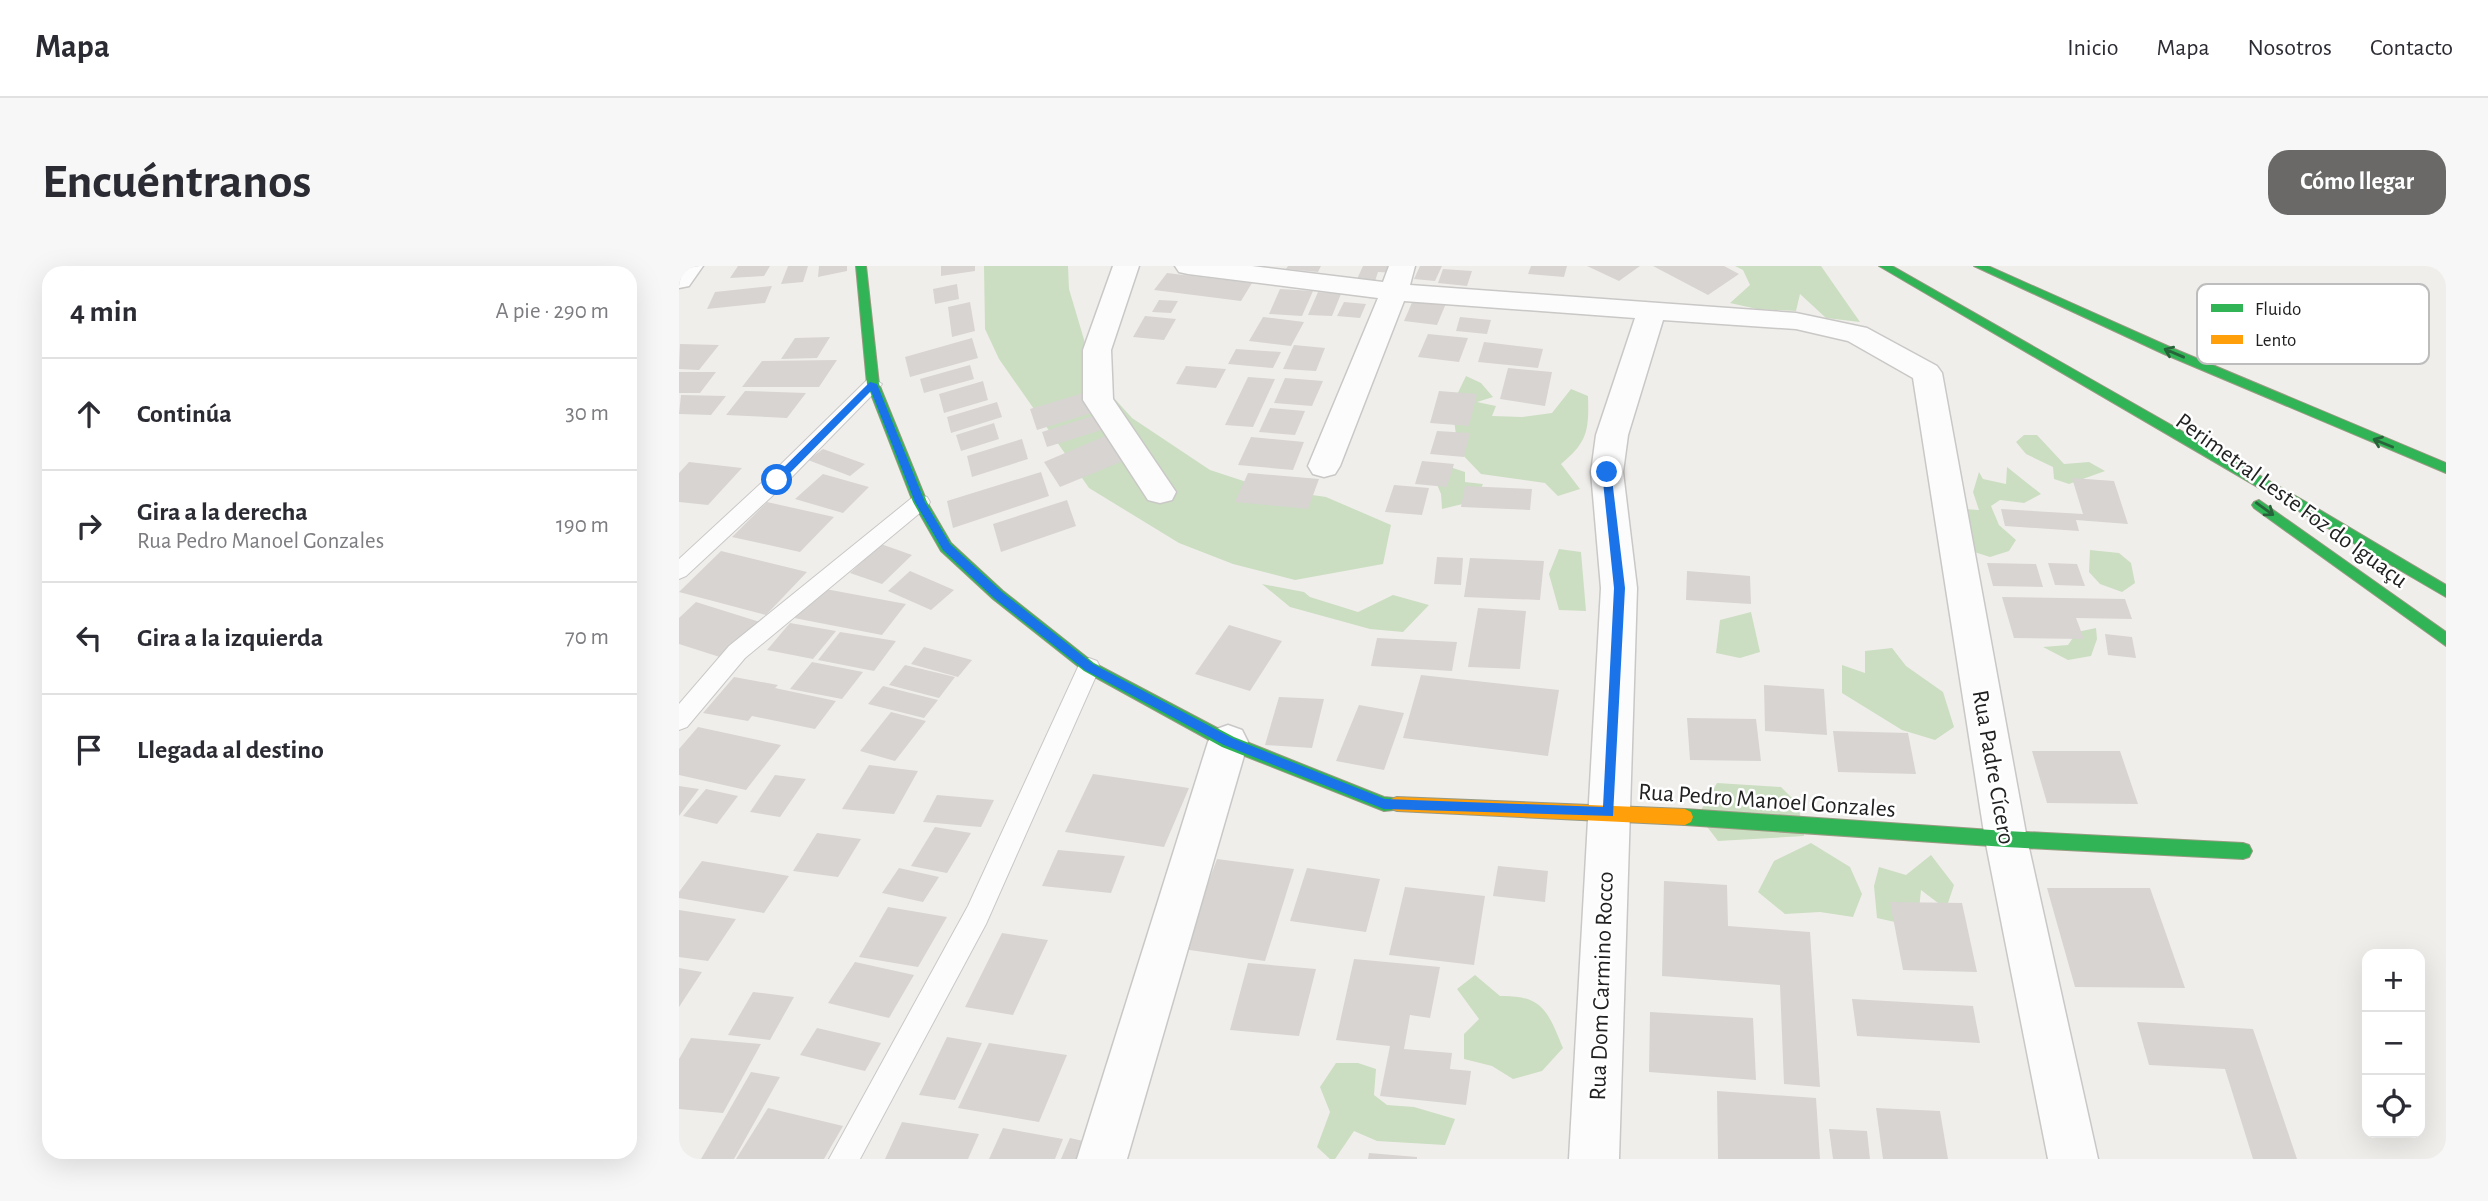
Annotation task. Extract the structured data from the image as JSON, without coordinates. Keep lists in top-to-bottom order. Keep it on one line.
{"streets":{"main road":["Perimetral Leste Foz do Iguaçu","Rua Pedro Manoel Gonzales"],"street":["Rua Padre Cícero","Rua Dom Carmino Rocco"]},"crossings":[["Rua Padre Cícero","Rua Pedro Manoel Gonzales"],["Rua Padre Cícero","Rua Dom Carmino Rocco"],["Rua Pedro Manoel Gonzales","Rua Dom Carmino Rocco"]],"legend":["Fluido","Lento"],"page":{"header":"Mapa","nav":["Inicio","Mapa","Nosotros","Contacto"],"buttons":"Cómo llegar","title":"Encuéntranos","heading":["4 min","A pie · 290 m"],"list":[["Continúa","30 m"],["Gira a la derecha","Rua Pedro Manoel Gonzales","190 m"],["Gira a la izquierda","70 m"],"Llegada al destino"],"map_buttons":["+","−"]}}
